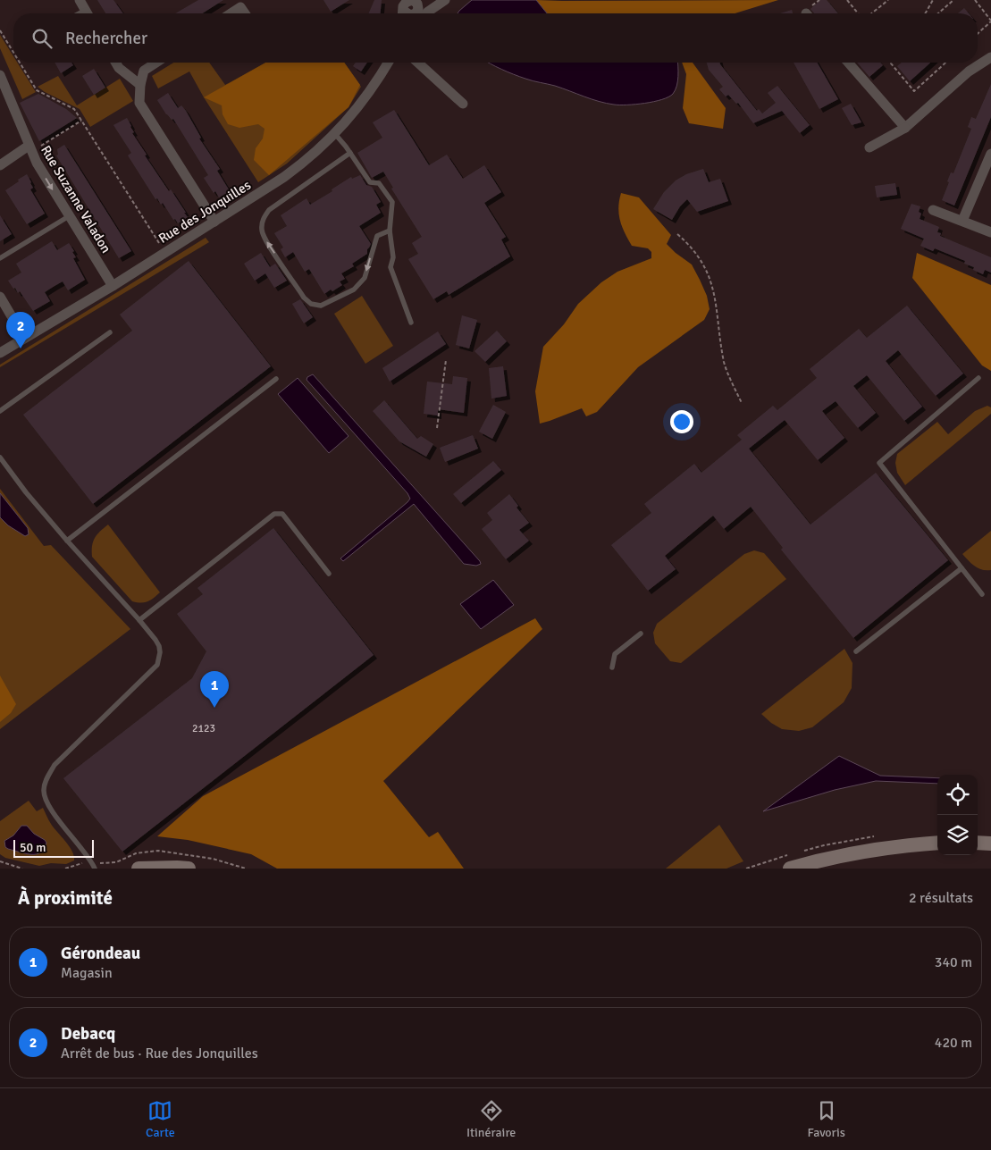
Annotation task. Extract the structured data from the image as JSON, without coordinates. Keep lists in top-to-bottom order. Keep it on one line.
{"streets":{"street":["Rue Suzanne Valadon","Rue des Jonquilles"]},"crossings":[["Rue Suzanne Valadon","Rue des Jonquilles"]],"house_numbers":["2123"],"scale_bar":"50 m","page":{"search":"Rechercher","pins":["2","1"],"scale":"50 m","heading":["À proximité","2 résultats"],"list":[{"mark":"1","name":"Gérondeau","note":"Magasin","value":"340 m"},{"mark":"2","name":"Debacq","note":"Arrêt de bus · Rue des Jonquilles","value":"420 m"}],"nav":["Carte","Itinéraire","Favoris"]}}
